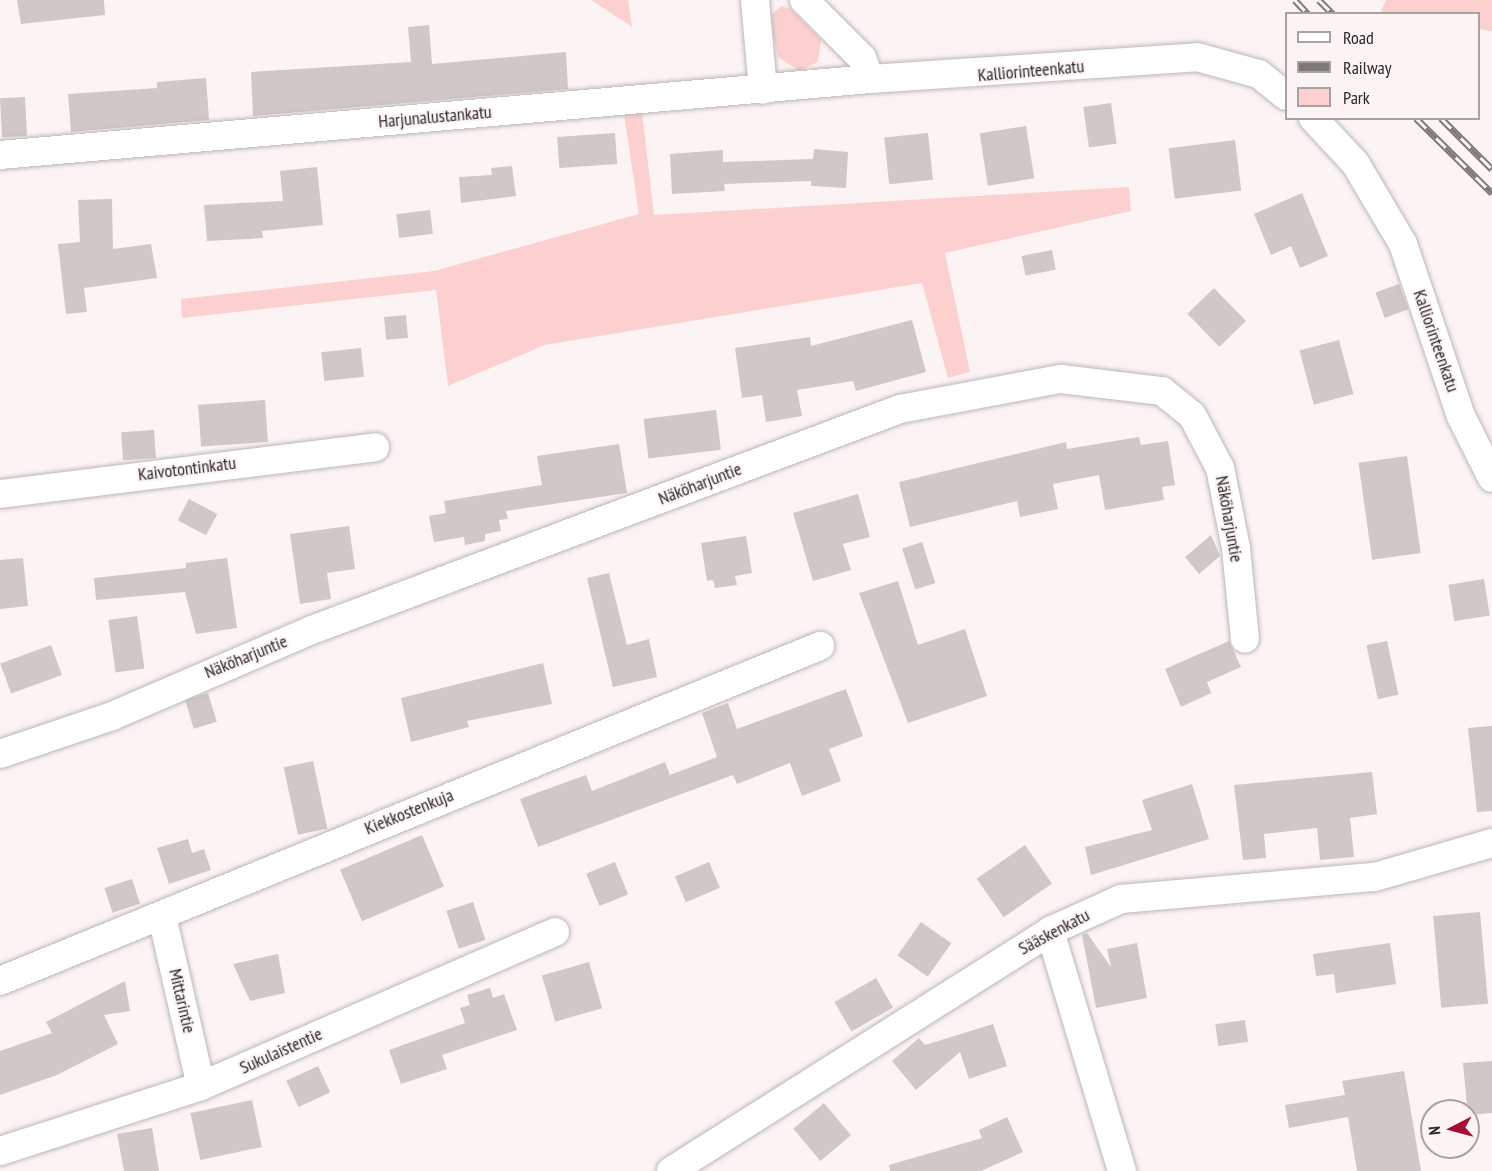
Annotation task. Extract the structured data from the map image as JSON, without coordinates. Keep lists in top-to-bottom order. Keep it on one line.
{"streets":{"street":["Kalliorinteenkatu","Harjunalustankatu","Kaivotontinkatu","Näköharjuntie","Kiekkostenkuja","Sääskenkatu","Mittarintie","Sukulaistentie"]},"crossings":[["Kalliorinteenkatu","Harjunalustankatu"],["Kiekkostenkuja","Mittarintie"],["Mittarintie","Sukulaistentie"]],"legend":["Road","Railway","Park"],"north":"left"}
